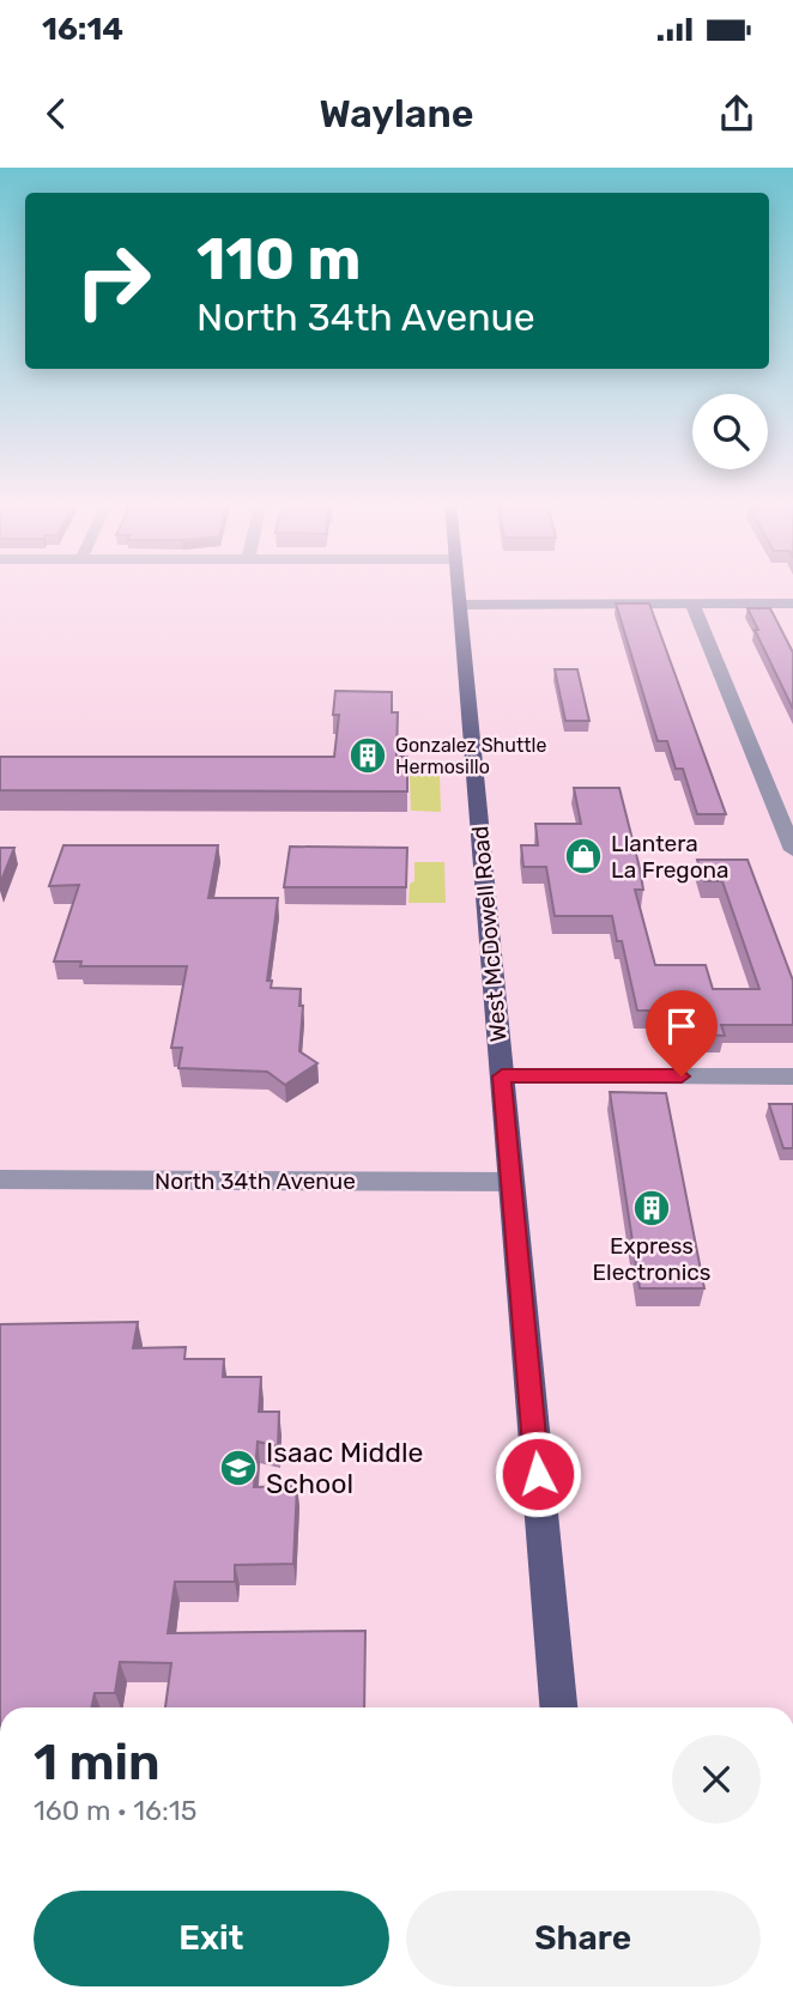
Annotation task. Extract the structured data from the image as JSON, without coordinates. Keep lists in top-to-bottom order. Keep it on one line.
{"streets":{"main road":["West McDowell Road"],"street":["North 34th Avenue"]},"crossings":[["West McDowell Road","North 34th Avenue"]],"places":{"building":["Gonzalez Shuttle Hermosillo","Express Electronics"],"shop":["Llantera La Fregona"],"school or university":["Isaac Middle School"]},"page":{"status":"16:14","header":"Waylane","turn":["110 m","North 34th Avenue"],"heading":["1 min","160 m · 16:15"],"buttons":["Exit","Share"]}}
